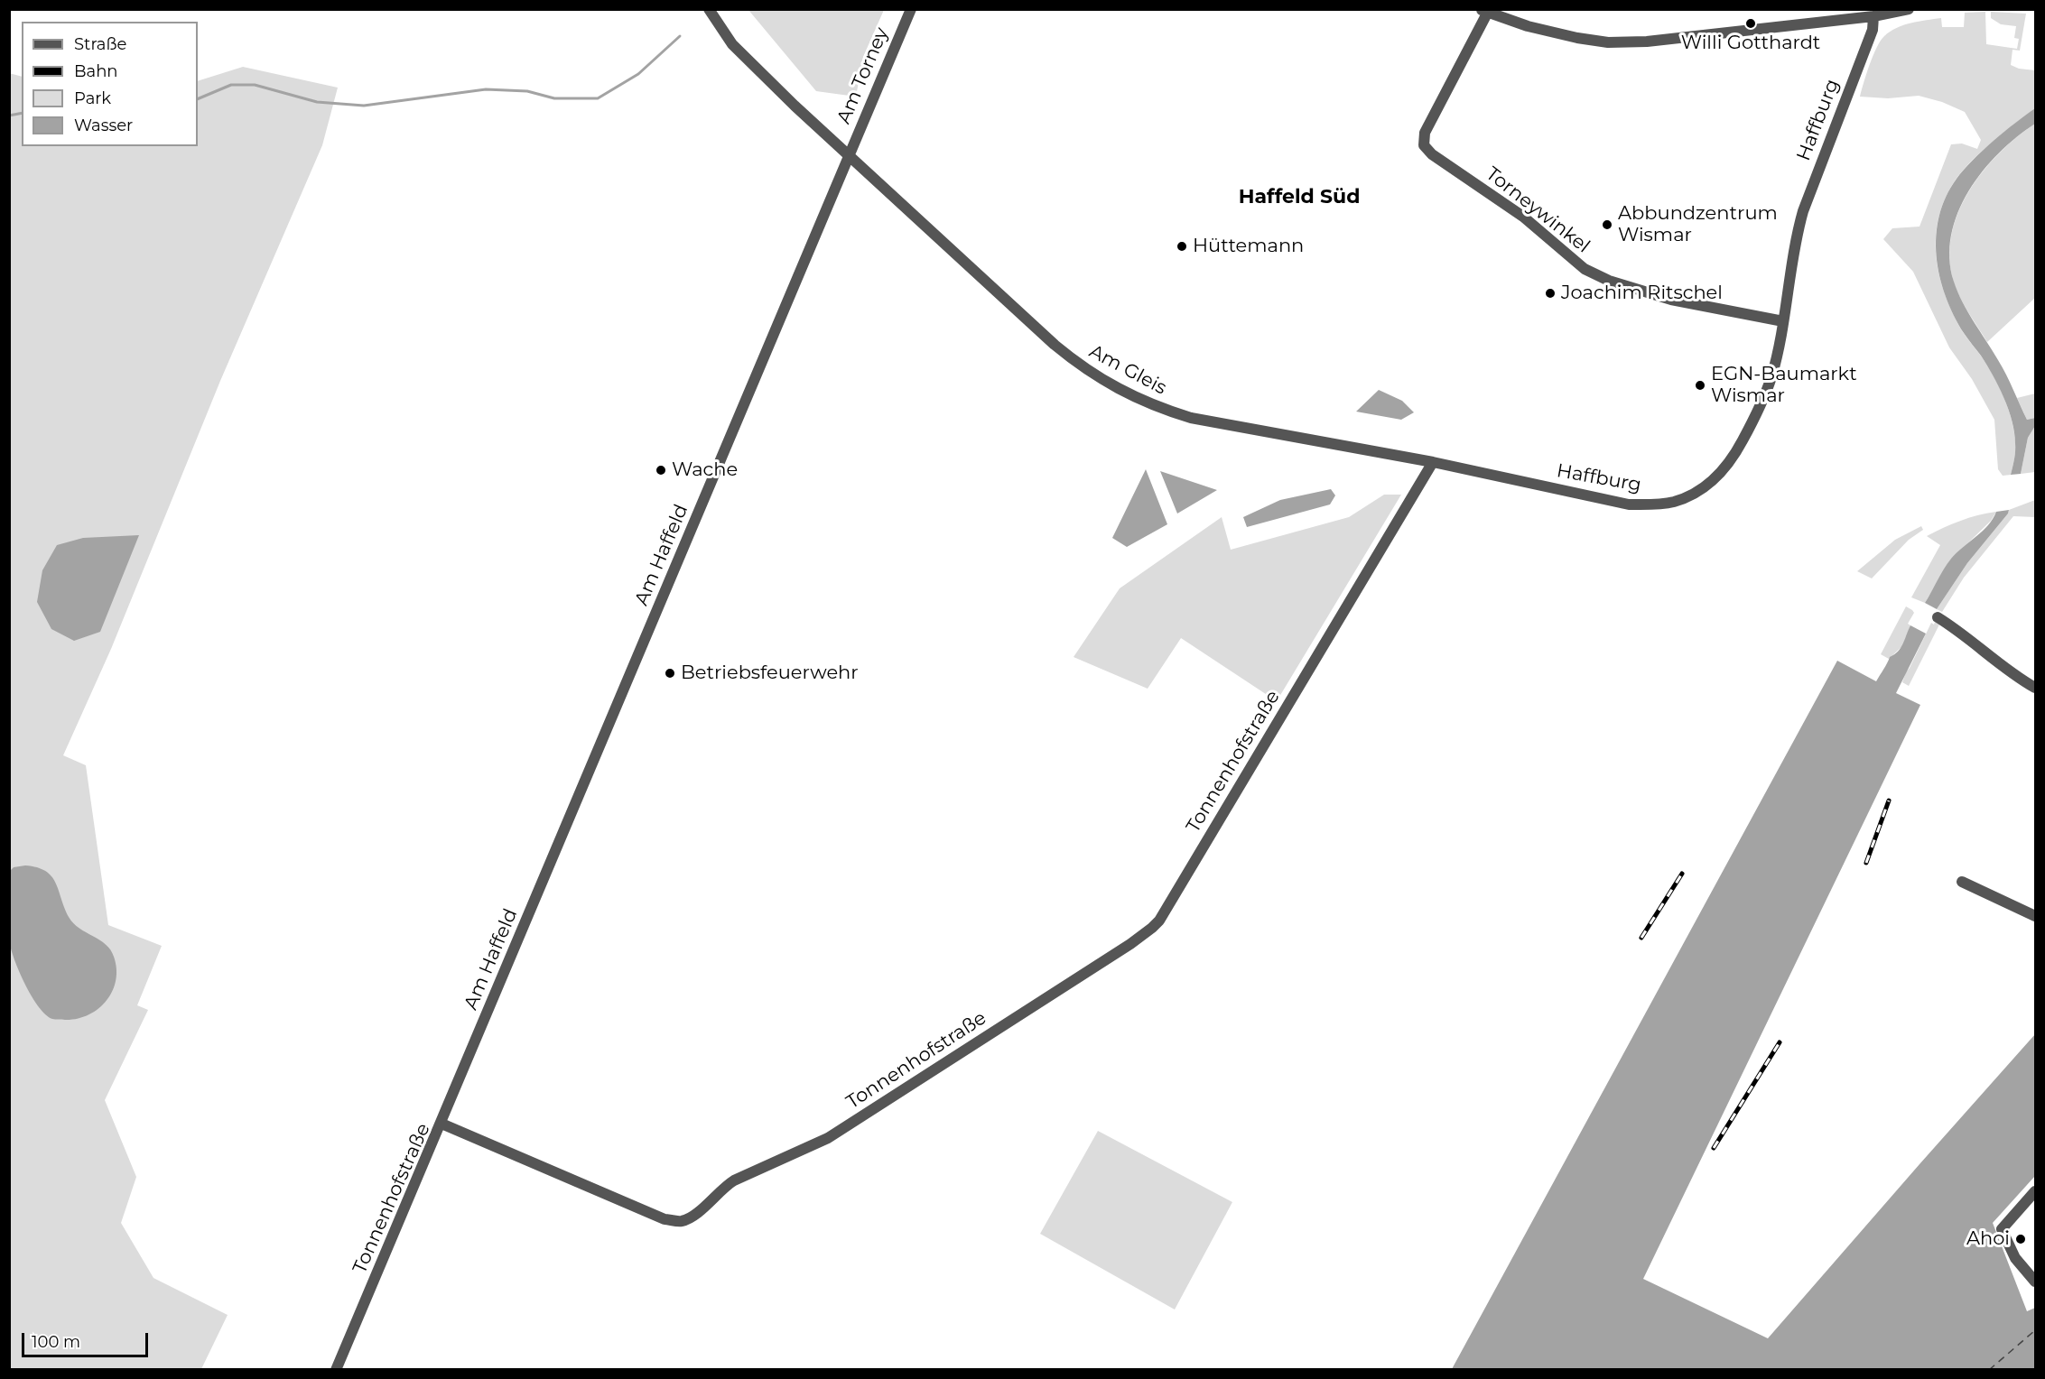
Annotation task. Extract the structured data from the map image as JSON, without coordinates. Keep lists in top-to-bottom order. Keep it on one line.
{"streets":{"street":["Am Torney","Haffburg","Torneywinkel","Am Gleis","Am Haffeld","Tonnenhofstraße"]},"crossings":[["Am Torney","Am Gleis"],["Am Torney","Am Haffeld"],["Haffburg","Torneywinkel"],["Haffburg","Am Gleis"],["Haffburg","Tonnenhofstraße"],["Am Gleis","Am Haffeld"],["Am Gleis","Tonnenhofstraße"],["Am Haffeld","Tonnenhofstraße"]],"districts":["Haffeld Süd"],"places":["Willi Gotthardt","Abbundzentrum Wismar","Hüttemann","Joachim Ritschel","EGN-Baumarkt Wismar","Wache","Betriebsfeuerwehr","Ahoi"],"legend":["Straße","Bahn","Park","Wasser"],"scale_bar":"100 m"}
